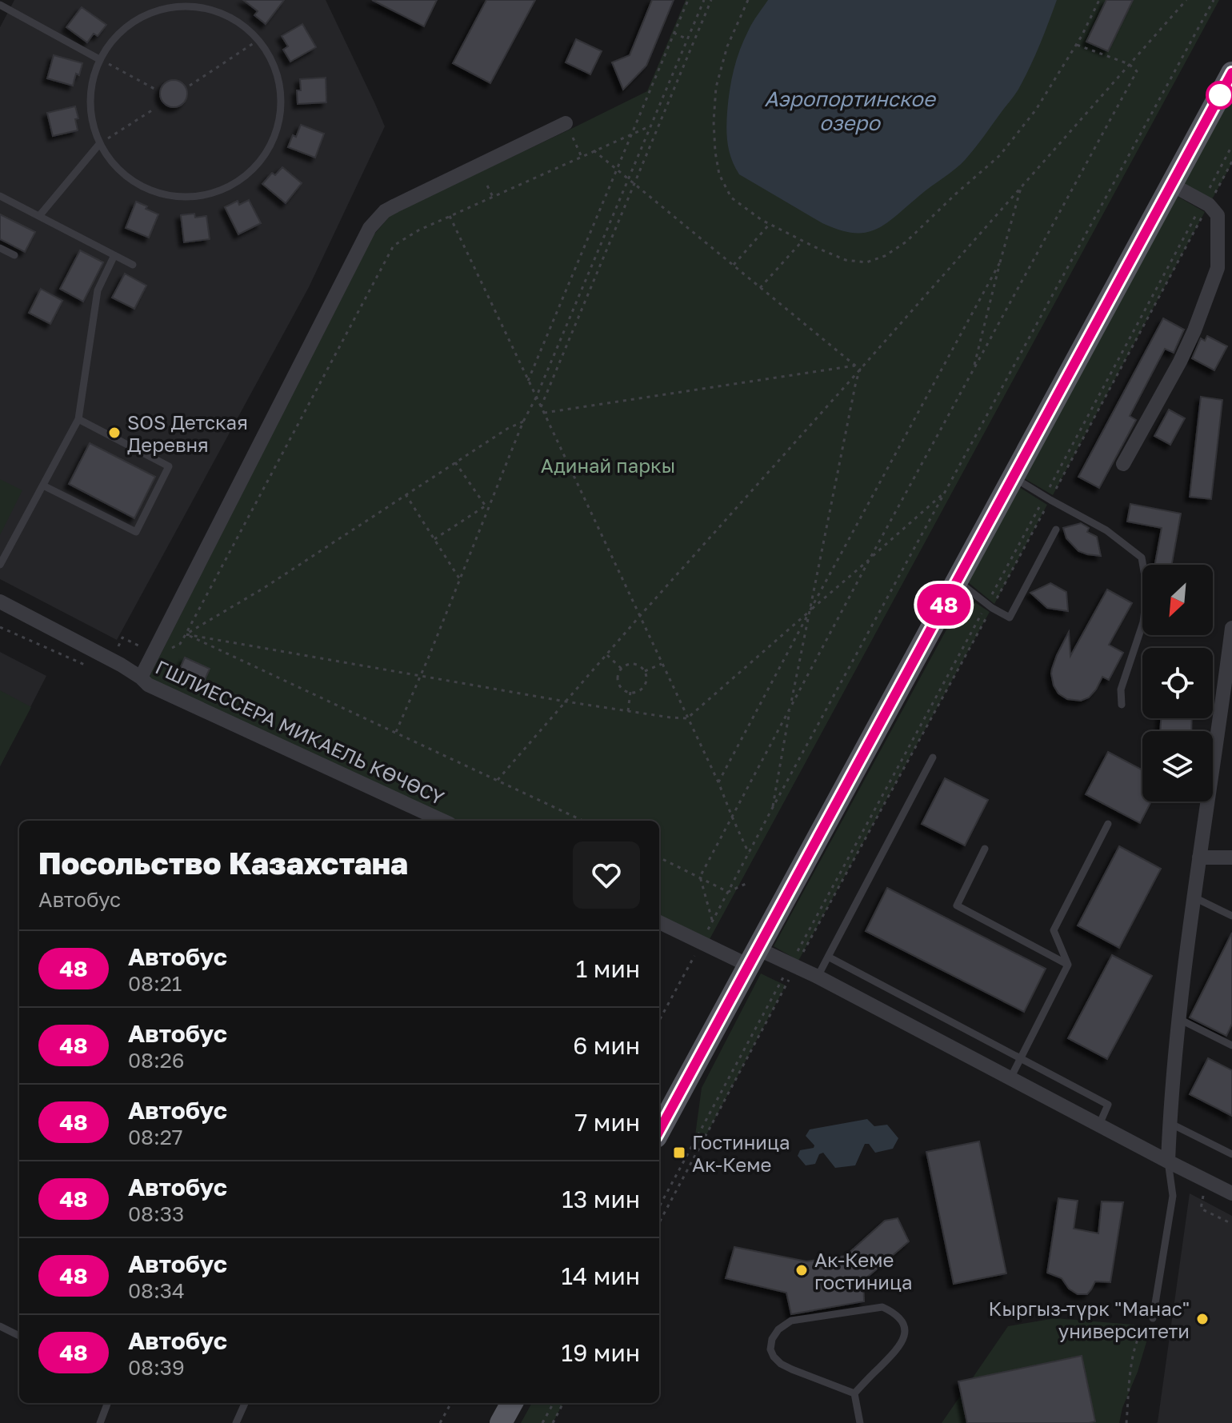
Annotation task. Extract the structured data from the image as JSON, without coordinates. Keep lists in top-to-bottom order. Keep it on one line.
{"streets":{"street":["ГШЛИЕССЕРА МИКАЕЛЬ КӨЧӨСҮ"]},"water":["Аэропортинское озеро"],"parks":["Адинай паркы"],"places":{"other":["SOS Детская Деревня","Ак-Кеме гостиница","Кыргыз-түрк \"Манас\" университети"],"transit":["Гостиница Ак-Кеме"]},"lines":["bus line 48"],"north":"bottom left","page":{"on_map":"48","heading":["Посольство Казахстана","Автобус"],"list":[{"mark":"48","name":"Автобус","note":"08:21","value":"1 мин"},{"mark":"48","name":"Автобус","note":"08:26","value":"6 мин"},{"mark":"48","name":"Автобус","note":"08:27","value":"7 мин"},{"mark":"48","name":"Автобус","note":"08:33","value":"13 мин"},{"mark":"48","name":"Автобус","note":"08:34","value":"14 мин"},{"mark":"48","name":"Автобус","note":"08:39","value":"19 мин"}]}}
